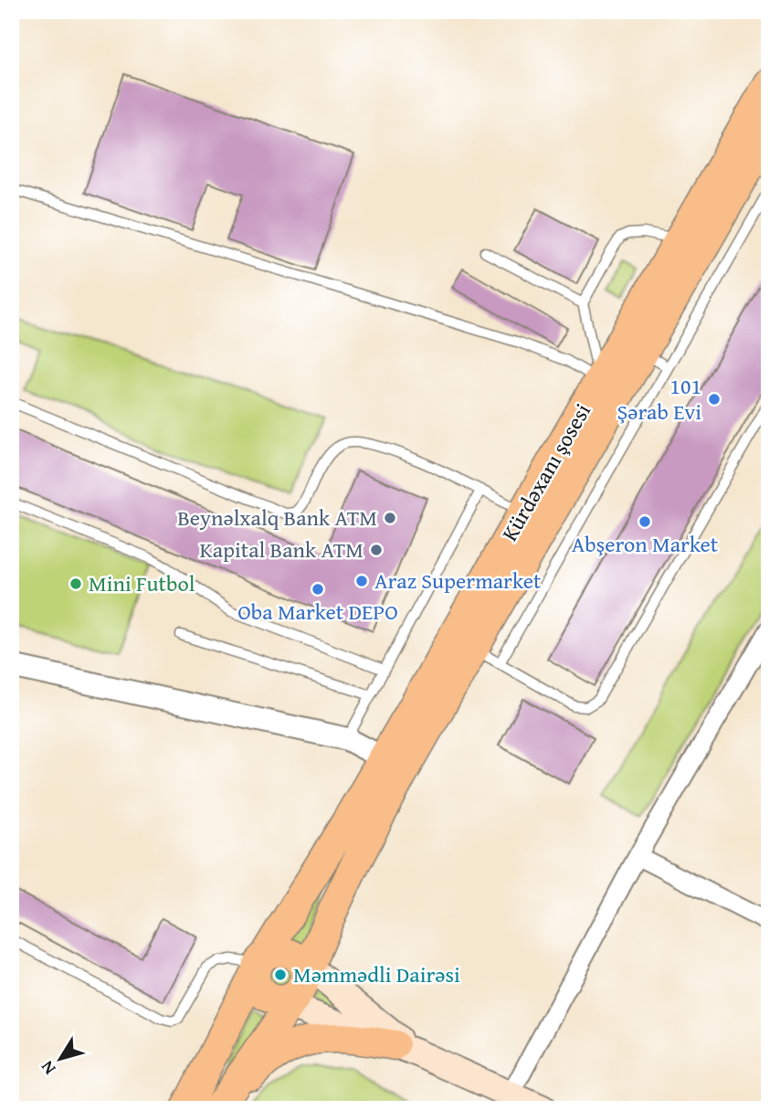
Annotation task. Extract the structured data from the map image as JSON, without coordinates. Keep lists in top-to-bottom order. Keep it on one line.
{"streets":{"main road":["Kürdəxanı şosesi"]},"places":["101 Şərab Evi","Beynəlxalq Bank ATM","Abşeron Market","Kapital Bank ATM","Araz Supermarket","Mini Futbol","Oba Market DEPO","Məmmədli Dairəsi"],"north":"bottom left"}
